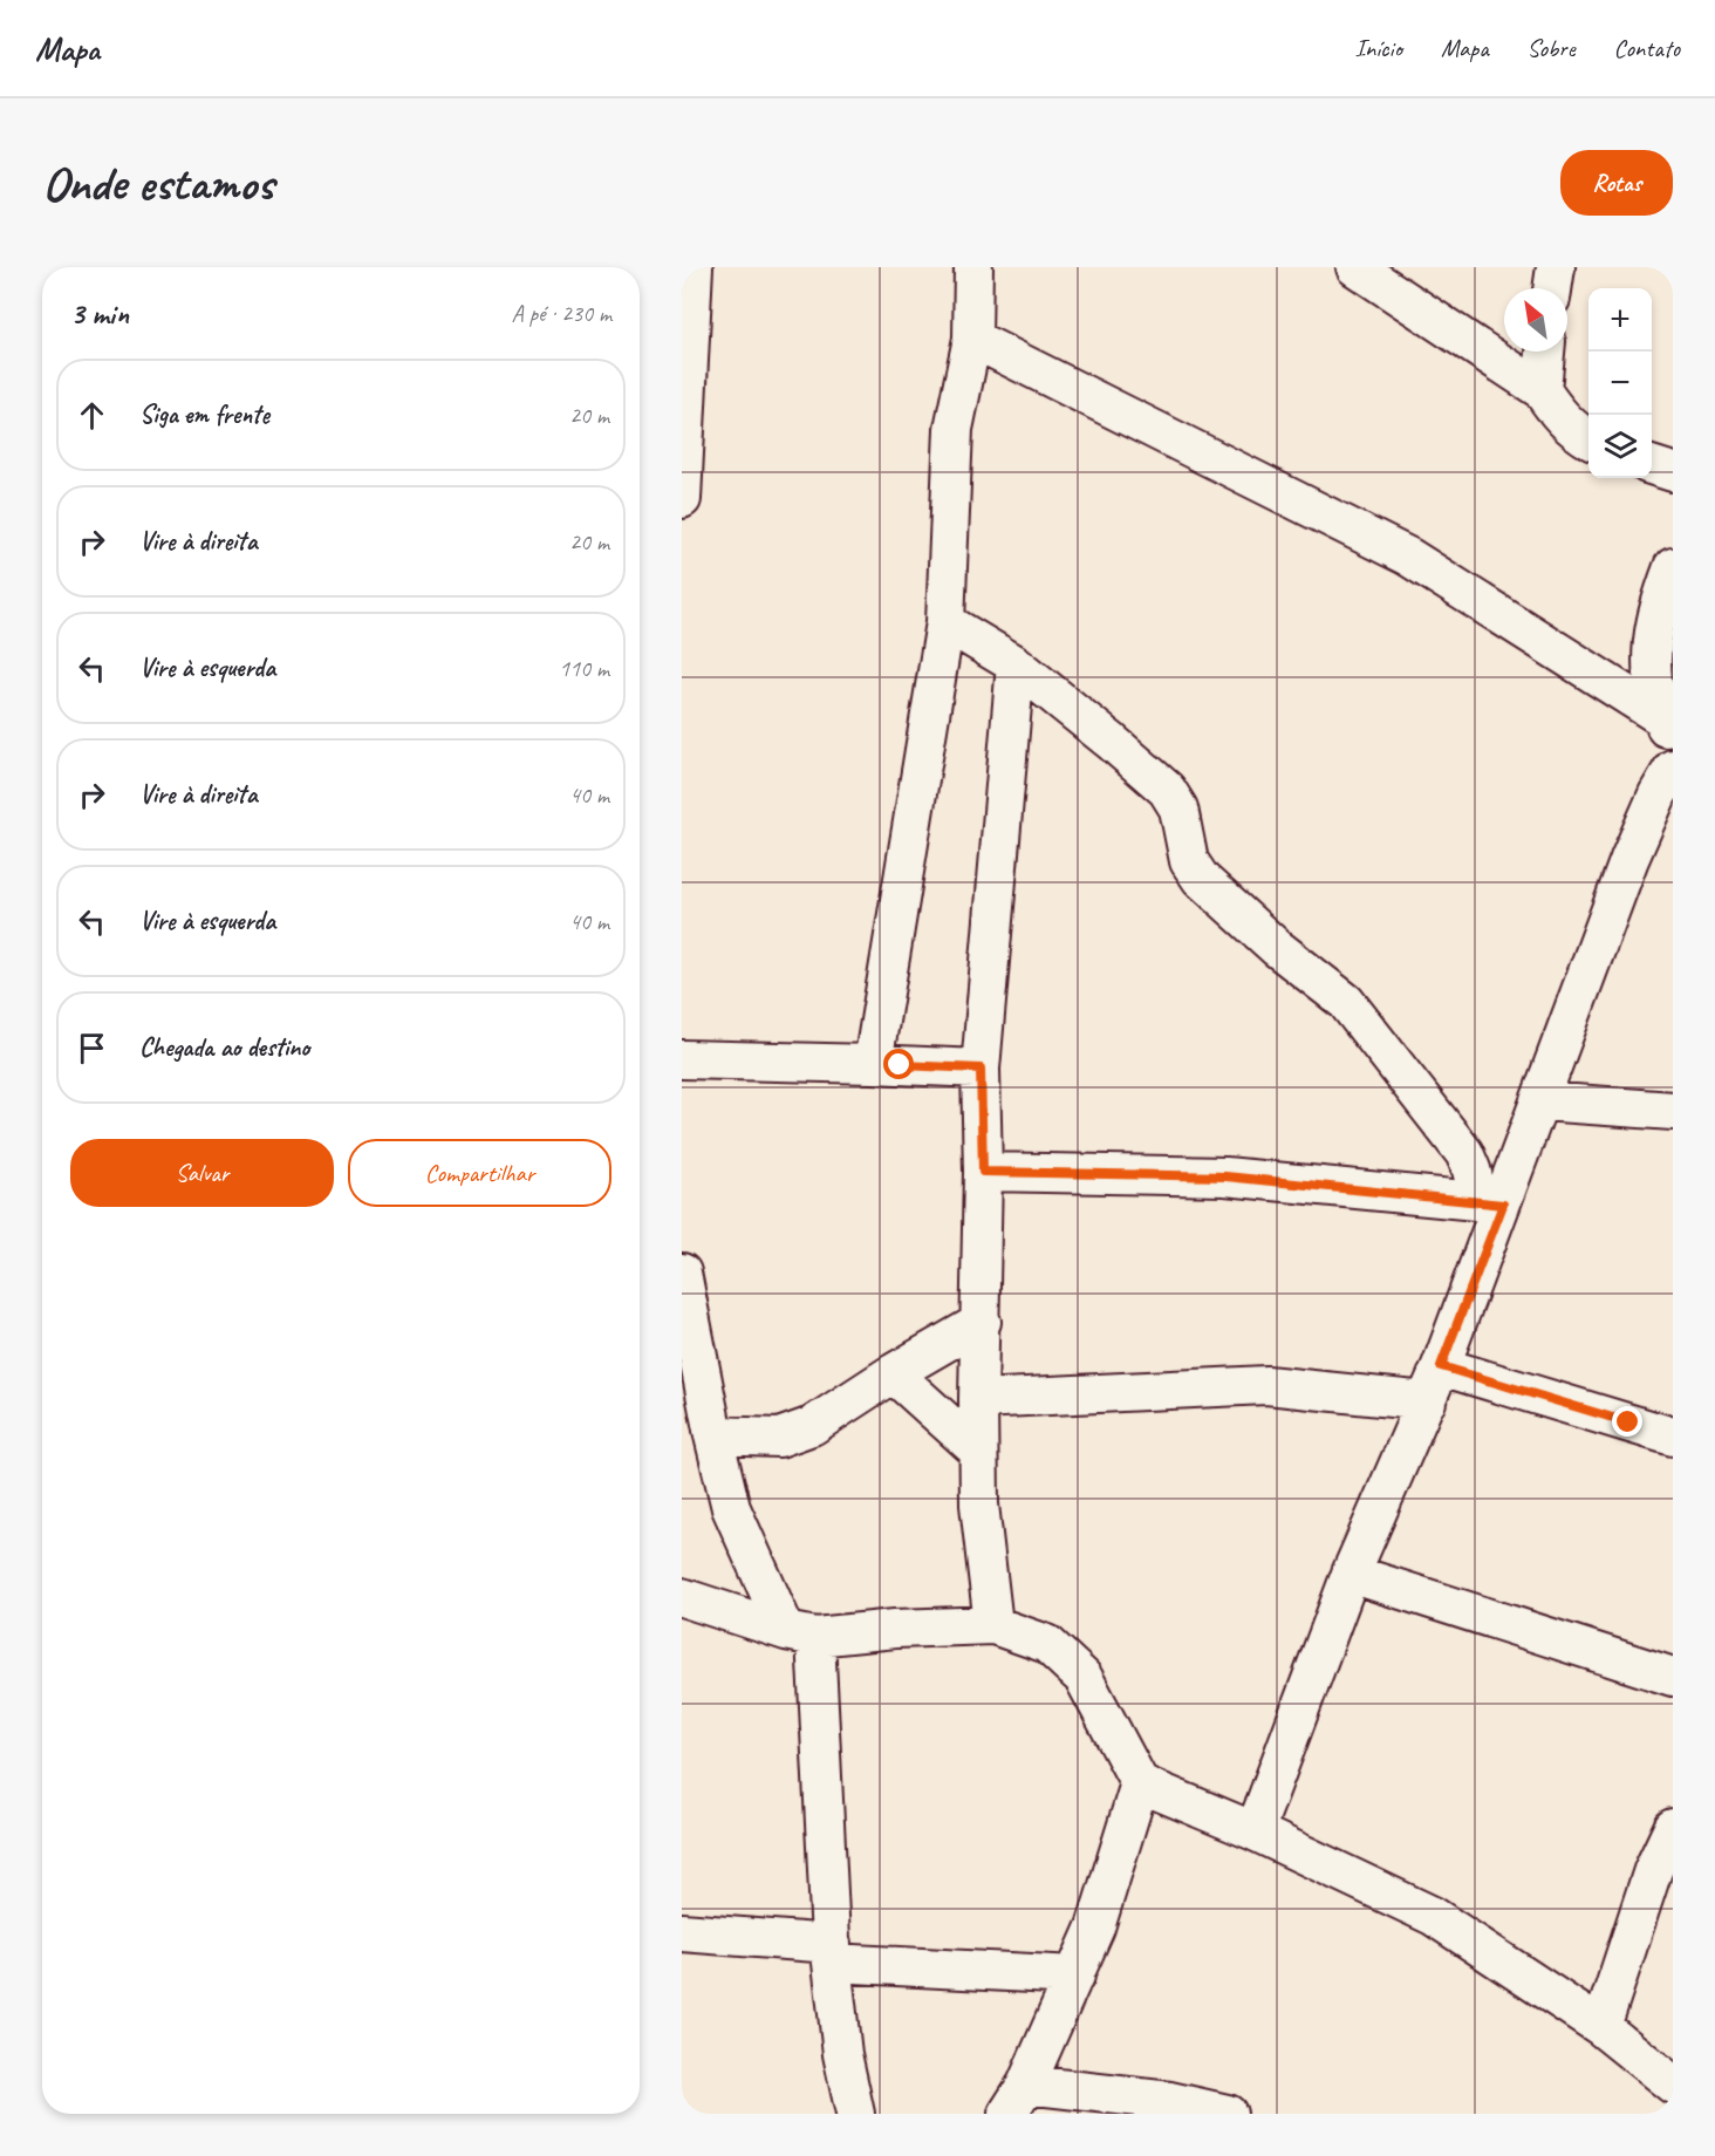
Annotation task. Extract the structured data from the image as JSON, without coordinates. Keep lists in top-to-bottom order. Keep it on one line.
{"north":"top left","page":{"header":"Mapa","nav":["Início","Mapa","Sobre","Contato"],"buttons":["Rotas",["Salvar","Compartilhar"]],"title":"Onde estamos","heading":["3 min","A pé · 230 m"],"map_buttons":["+","−"],"list":[["Siga em frente","20 m"],["Vire à direita","20 m"],["Vire à esquerda","110 m"],["Vire à direita","40 m"],["Vire à esquerda","40 m"],"Chegada ao destino"]}}
